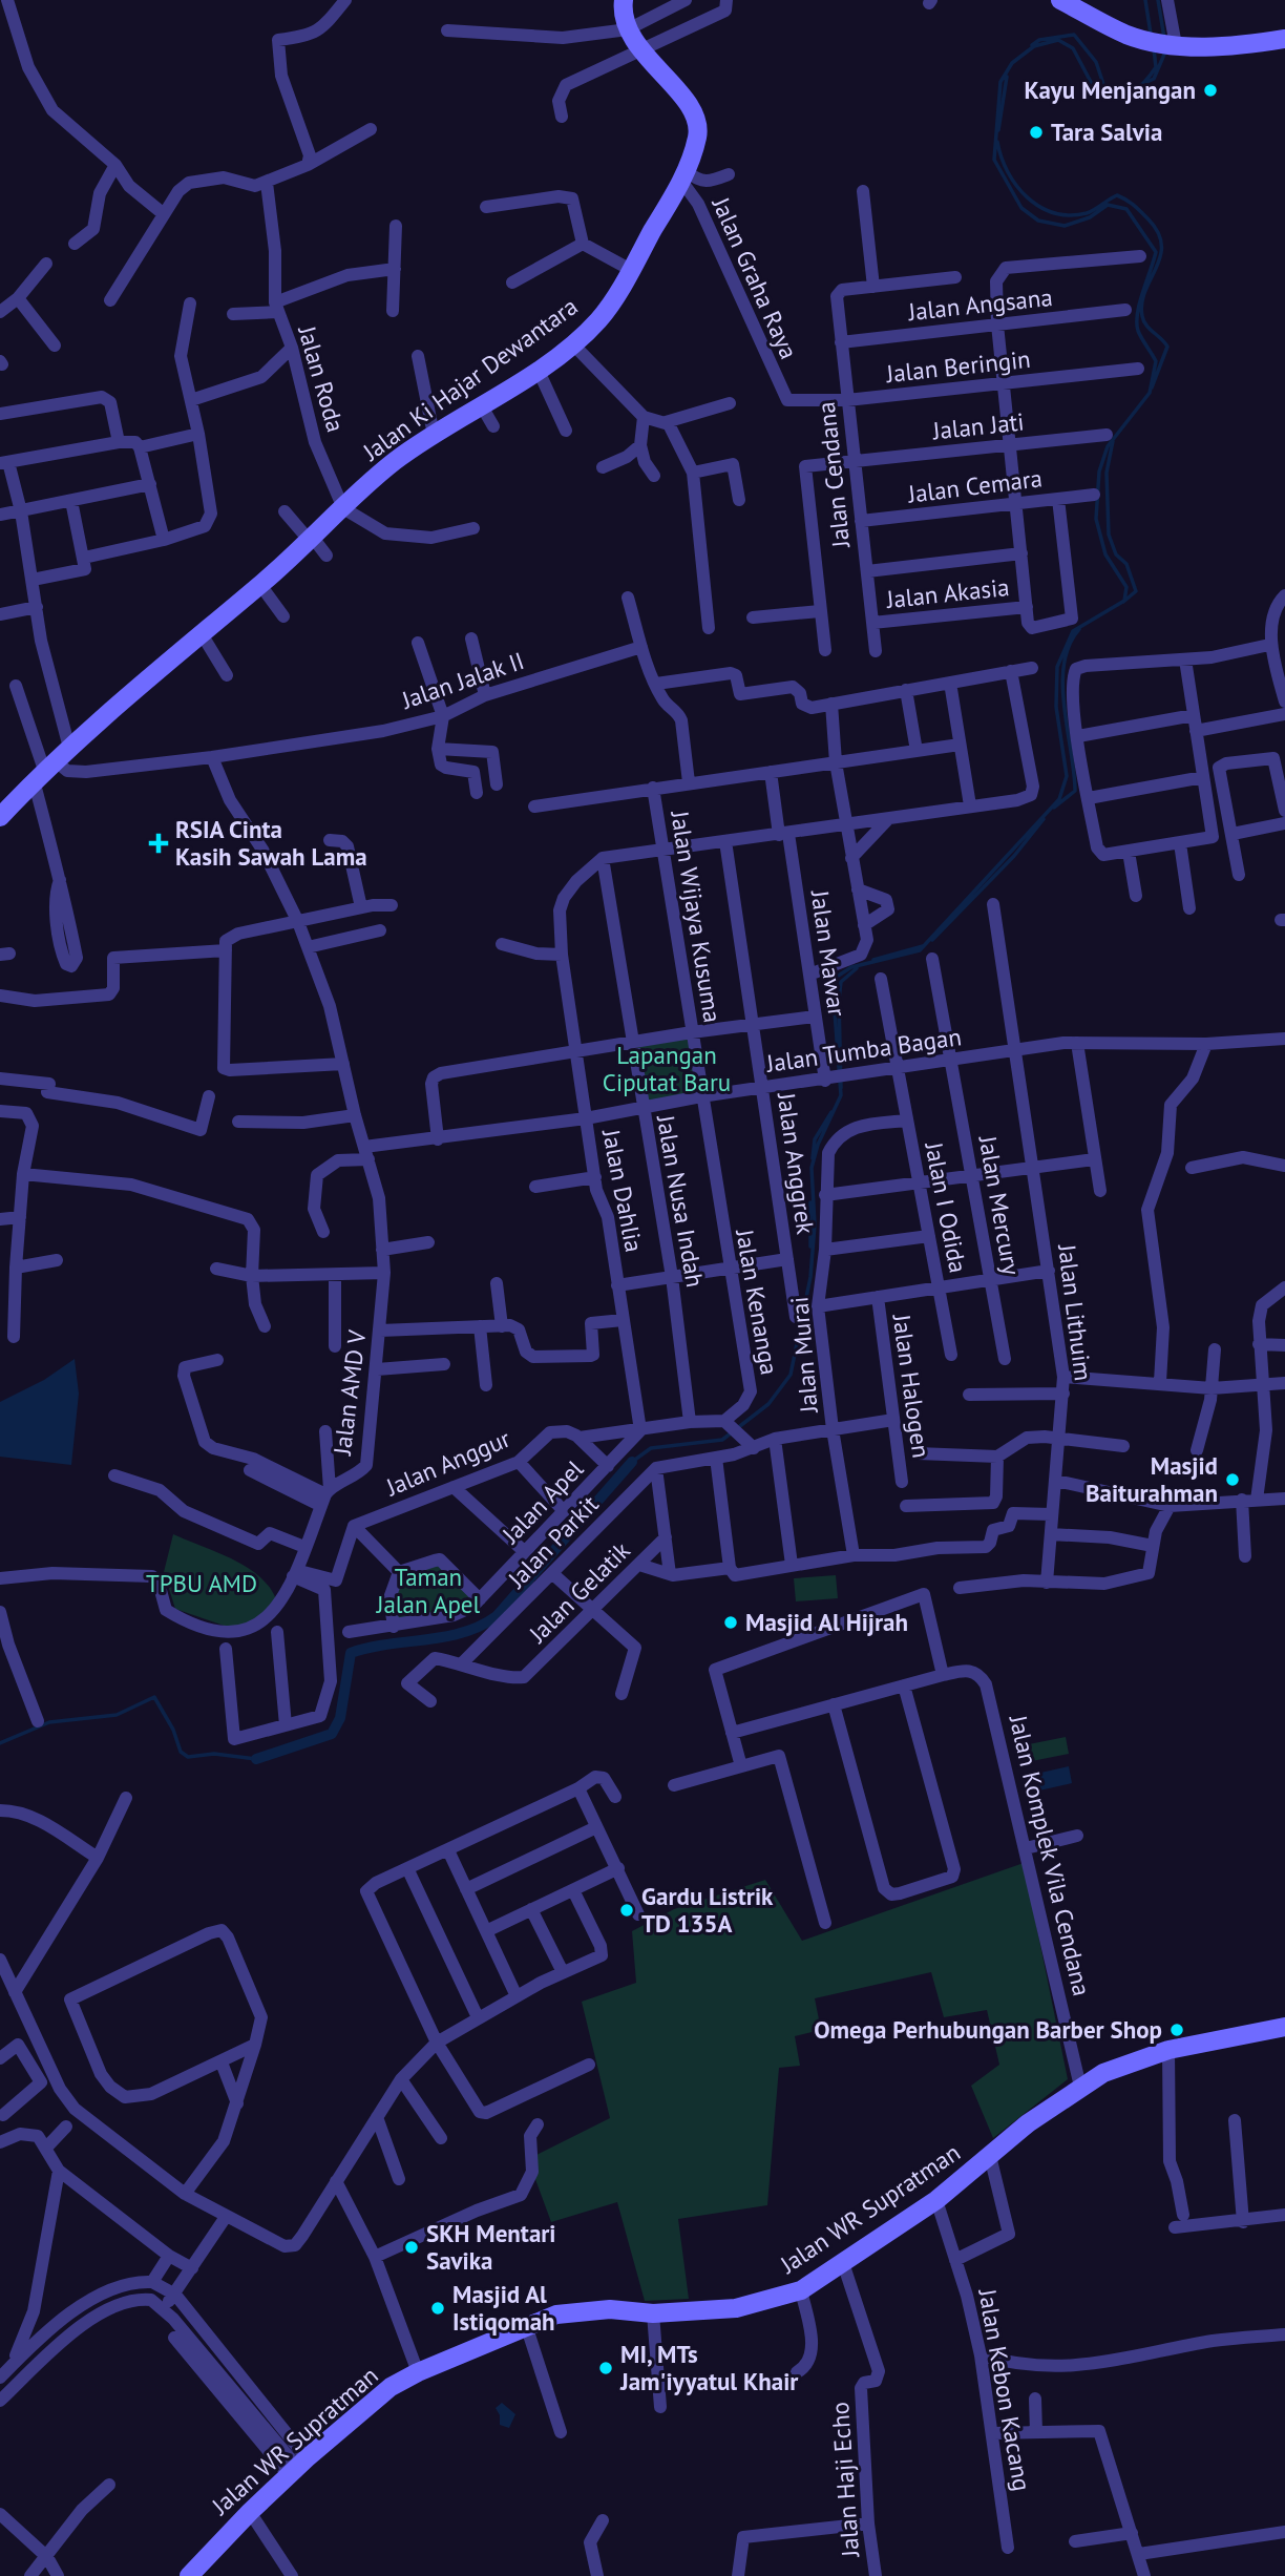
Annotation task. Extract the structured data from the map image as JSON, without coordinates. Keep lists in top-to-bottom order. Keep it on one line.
{"streets":{"main road":["Jalan Ki Hajar Dewantara","Jalan WR Supratman"],"street":["Jalan Graha Raya","Jalan Angsana","Jalan Beringin","Jalan Roda","Jalan Jati","Jalan Cendana","Jalan Cemara","Jalan Akasia","Jalan Jalak II","Jalan Wijaya Kusuma","Jalan Mawar","Jalan Tumba Bagan","Jalan Anggrek","Jalan Dahlia","Jalan Nusa Indah","Jalan Mercury","Jalan I Odida","Jalan Kenanga","Jalan Lithuim","Jalan Murai","Jalan Halogen","Jalan AMD V","Jalan Anggur","Jalan Apel","Jalan Parkit","Jalan Gelatik","Jalan Komplek Vila Cendana","Jalan Kebon Kacang","Jalan Haji Echo"]},"crossings":[["Jalan Graha Raya","Jalan Beringin"],["Jalan Graha Raya","Jalan Ki Hajar Dewantara"],["Jalan Angsana","Jalan Cendana"],["Jalan Beringin","Jalan Cendana"],["Jalan Roda","Jalan Ki Hajar Dewantara"],["Jalan Ki Hajar Dewantara","Jalan Jalak II"],["Jalan Jati","Jalan Cendana"],["Jalan Cendana","Jalan Cemara"],["Jalan Cendana","Jalan Akasia"],["Jalan Jalak II","Jalan AMD V"],["Jalan Wijaya Kusuma","Jalan Tumba Bagan"],["Jalan Wijaya Kusuma","Jalan Kenanga"],["Jalan Mawar","Jalan Tumba Bagan"],["Jalan Tumba Bagan","Jalan Anggrek"],["Jalan Tumba Bagan","Jalan Dahlia"],["Jalan Tumba Bagan","Jalan Nusa Indah"],["Jalan Tumba Bagan","Jalan Mercury"],["Jalan Tumba Bagan","Jalan I Odida"],["Jalan Tumba Bagan","Jalan Kenanga"],["Jalan Tumba Bagan","Jalan Lithuim"],["Jalan Tumba Bagan","Jalan AMD V"],["Jalan Dahlia","Jalan Nusa Indah"],["Jalan Dahlia","Jalan Anggur"],["Jalan Dahlia","Jalan Apel"],["Jalan I Odida","Jalan Murai"],["Jalan Anggur","Jalan Apel"],["Jalan Parkit","Jalan Gelatik"],["Jalan Komplek Vila Cendana","Jalan WR Supratman"],["Jalan WR Supratman","Jalan Kebon Kacang"],["Jalan WR Supratman","Jalan Haji Echo"]],"parks":["Lapangan Ciputat Baru","Taman Jalan Apel","TPBU AMD"],"places":{"other":["Kayu Menjangan","Tara Salvia","Masjid Baiturahman","Masjid Al Hijrah","Gardu Listrik TD 135A","Omega Perhubungan Barber Shop","SKH Mentari Savika","Masjid Al Istiqomah","MI, MTs Jam'iyyatul Khair"],"health":["RSIA Cinta Kasih Sawah Lama"]}}
